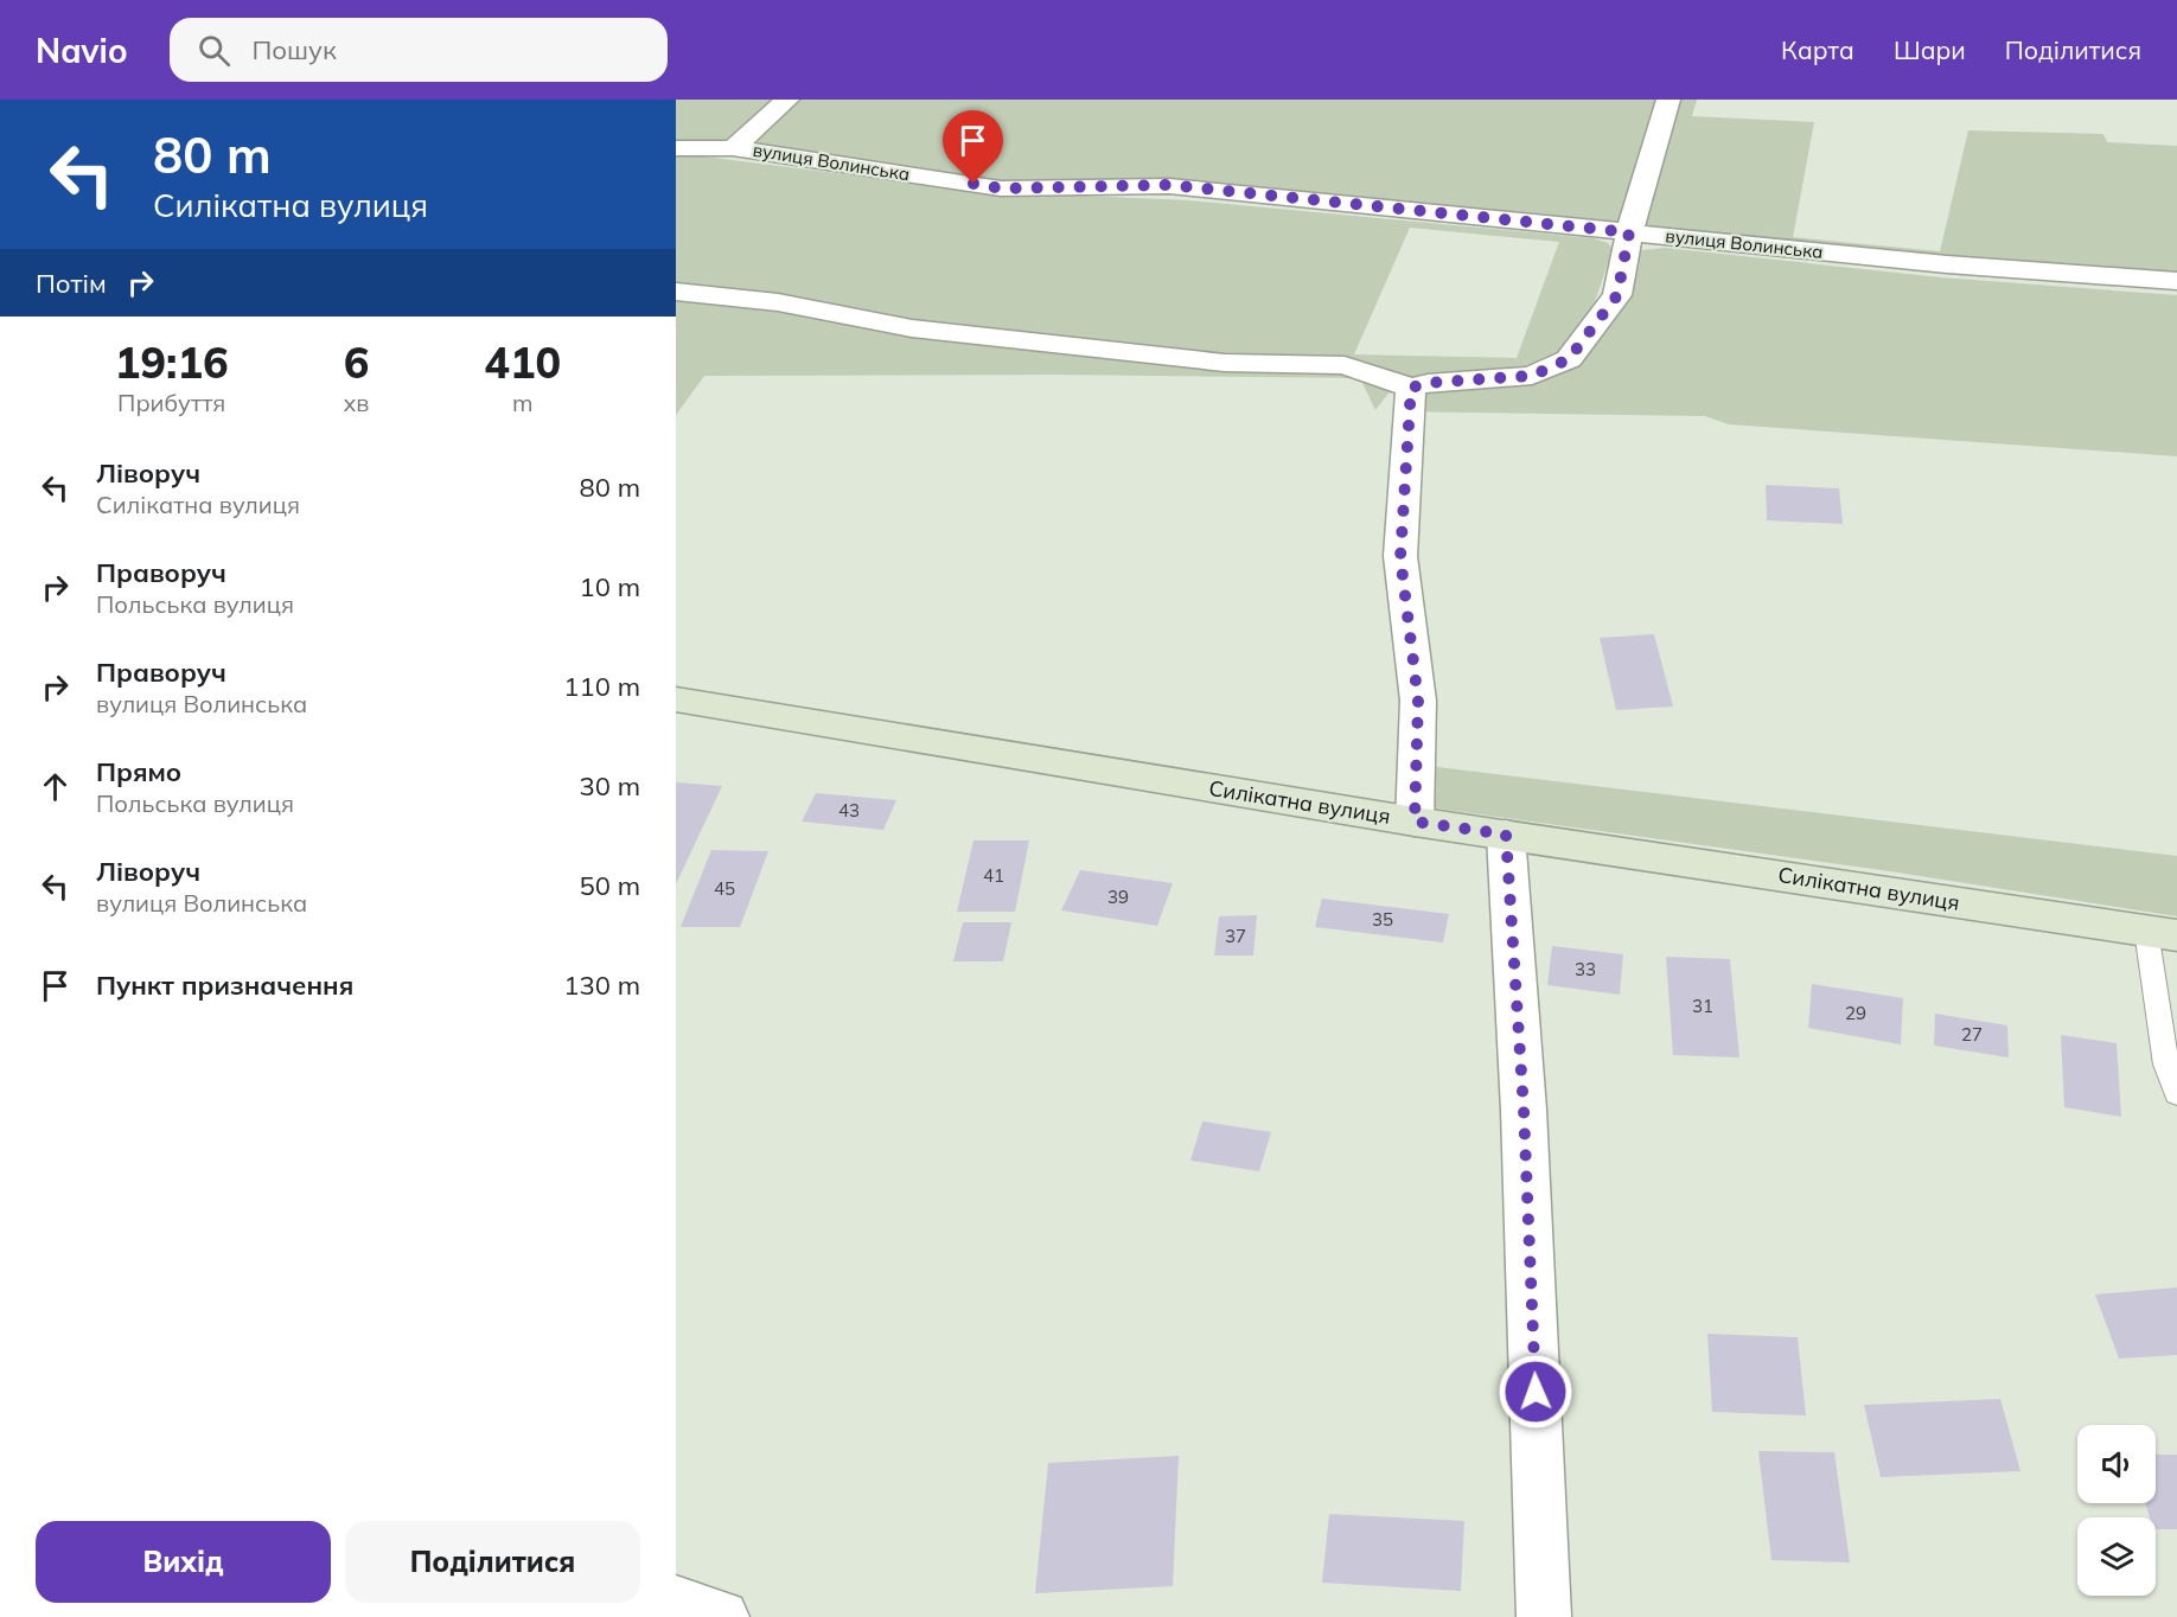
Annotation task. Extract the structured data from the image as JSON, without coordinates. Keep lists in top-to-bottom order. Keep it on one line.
{"streets":{"street":["вулиця Волинська","Силікатна вулиця"]},"house_numbers":["43","41","45","39","35","37","33","31","29","27"],"page":{"header":"Navio","search":"Пошук","nav":["Карта","Шари","Поділитися"],"turn":["80 m","Силікатна вулиця"],"then":"Потім","eta":["19:16","Прибуття","6","хв","410","m"],"list":[{"name":"Ліворуч","note":"Силікатна вулиця","value":"80 m"},{"name":"Праворуч","note":"Польська вулиця","value":"10 m"},{"name":"Праворуч","note":"вулиця Волинська","value":"110 m"},{"name":"Прямо","note":"Польська вулиця","value":"30 m"},{"name":"Ліворуч","note":"вулиця Волинська","value":"50 m"},{"name":"Пункт призначення","value":"130 m"}],"buttons":["Вихід","Поділитися"]}}
